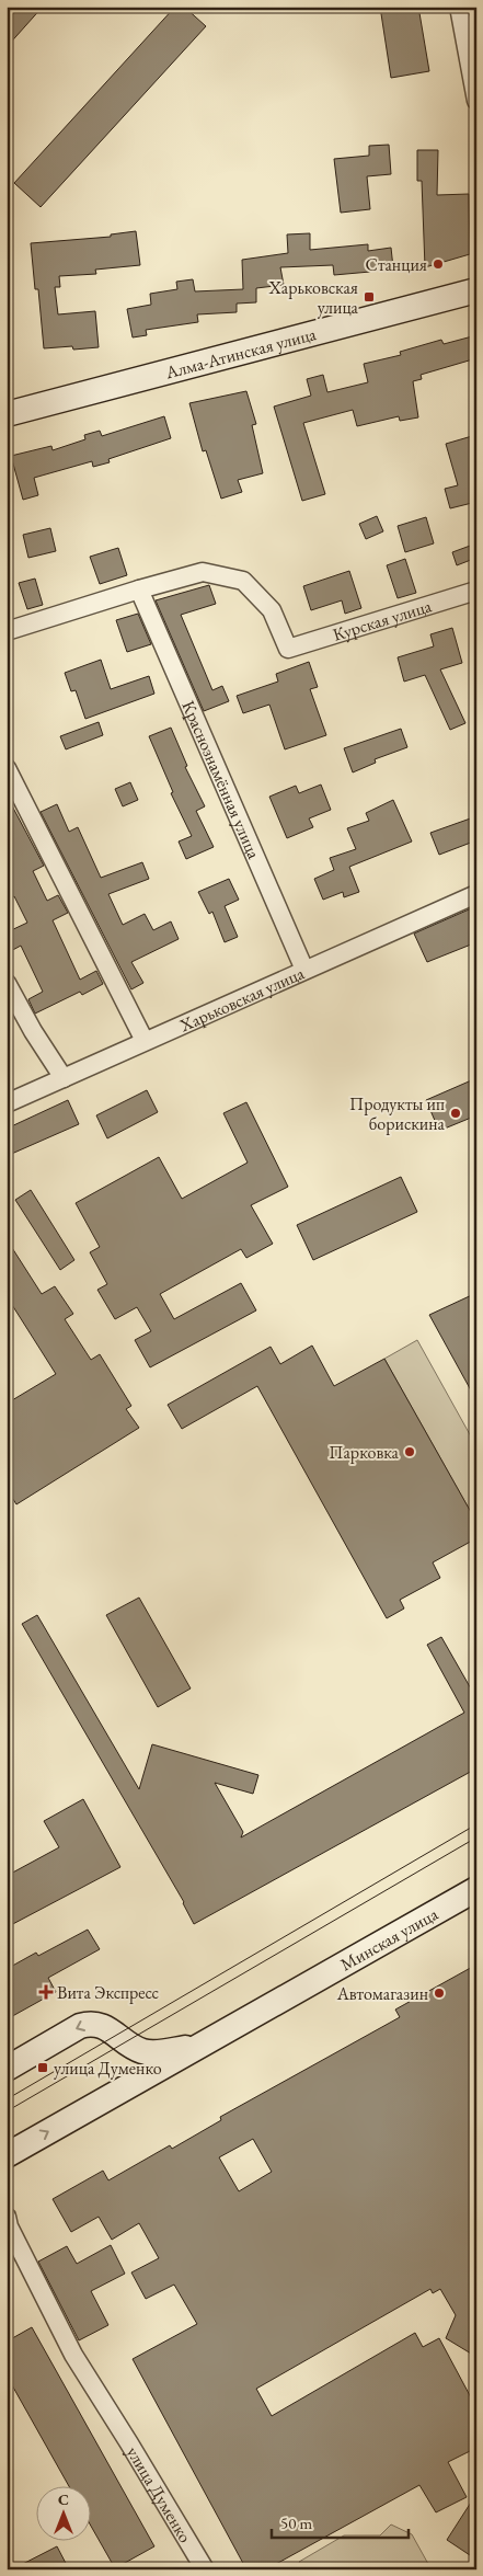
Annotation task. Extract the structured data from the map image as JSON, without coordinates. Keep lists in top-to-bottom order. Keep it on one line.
{"streets":{"main road":["Алма-Атинская улица","Минская улица"],"street":["Курская улица","Краснознамённая улица","Харьковская улица","улица Думенко"]},"crossings":[["Курская улица","Краснознамённая улица"],["Краснознамённая улица","Харьковская улица"]],"places":{"other":["Станция","Продукты ип борискина","Парковка","Автомагазин"],"transit":["Харьковская улица","улица Думенко"],"health":["Вита Экспресс"]},"scale_bar":"50 m","north":"top"}
